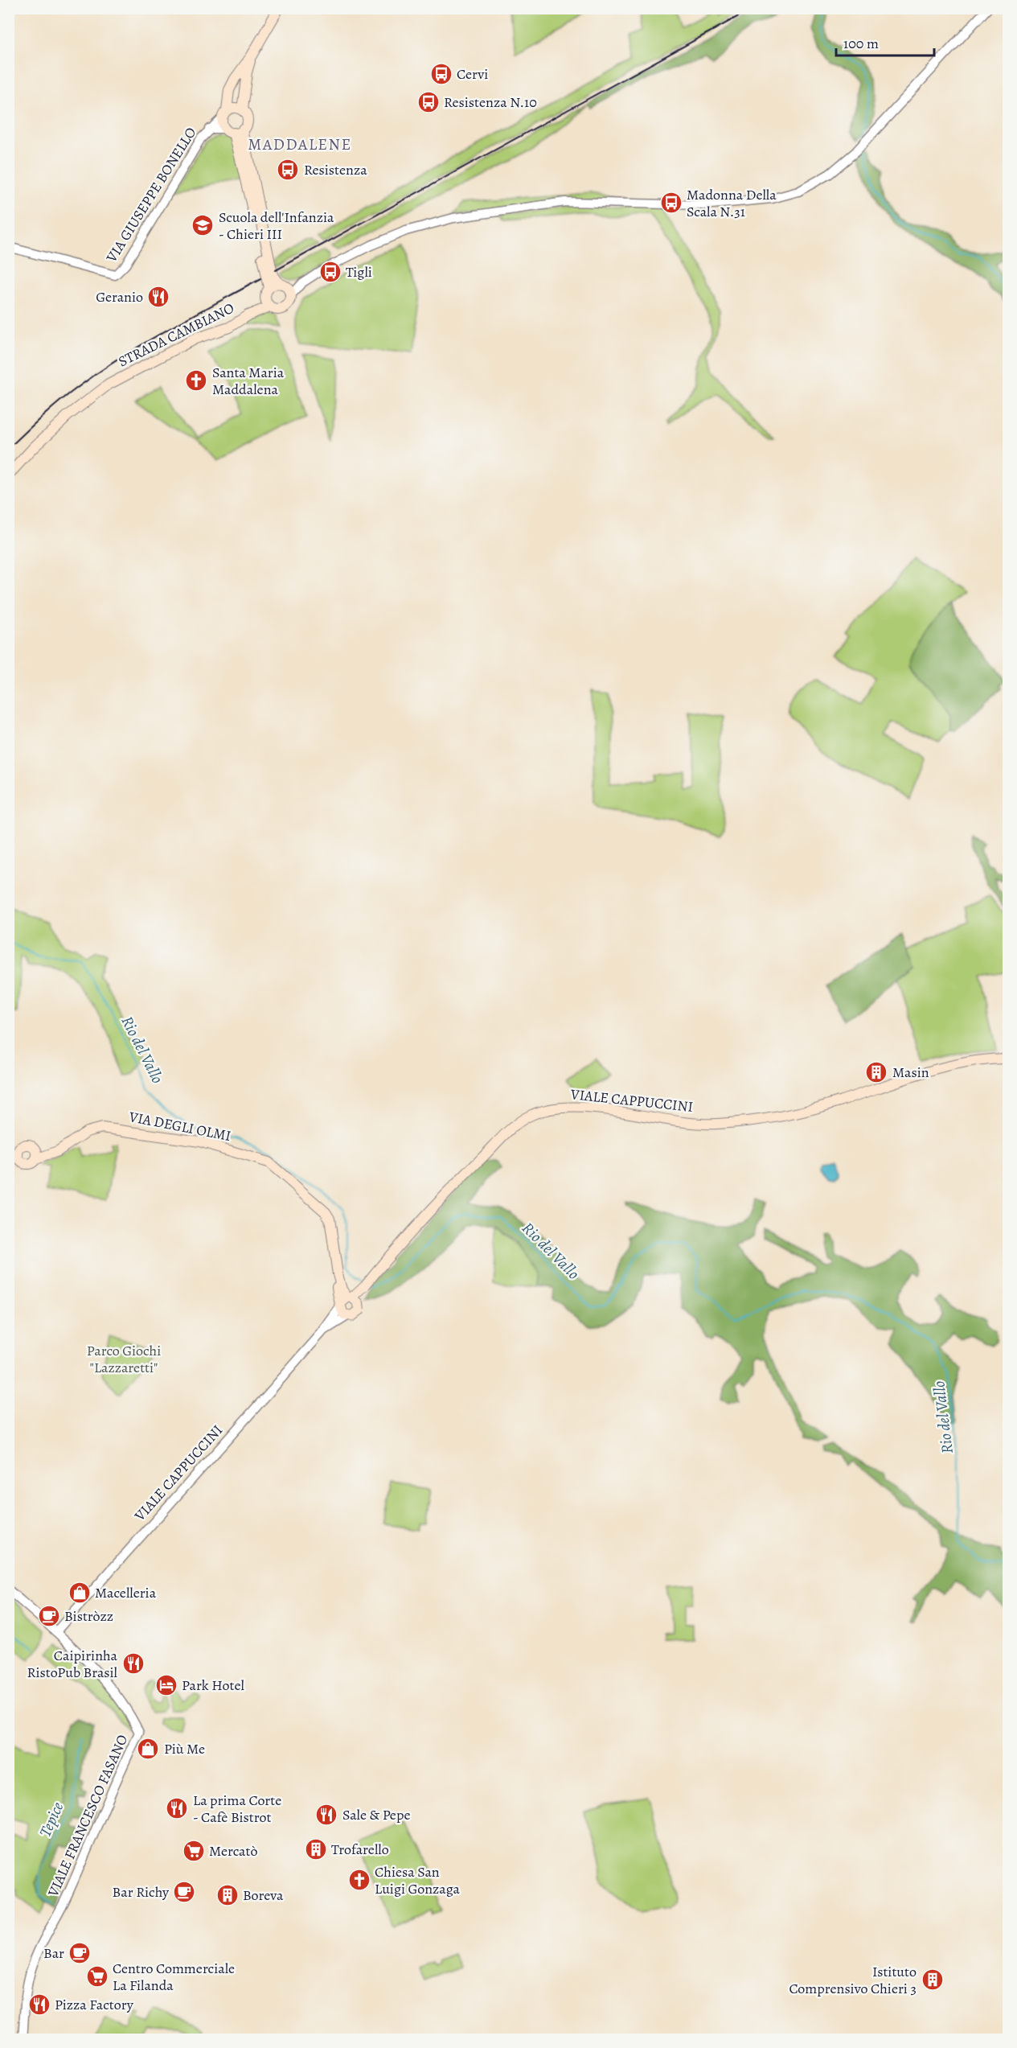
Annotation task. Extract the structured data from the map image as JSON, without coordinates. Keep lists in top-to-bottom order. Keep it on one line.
{"streets":{"main road":["STRADA CAMBIANO","VIALE CAPPUCCINI","VIA DEGLI OLMI"],"street":["VIA GIUSEPPE BONELLO","VIALE FRANCESCO FASANO"]},"crossings":[["VIALE CAPPUCCINI","VIA DEGLI OLMI"],["VIALE CAPPUCCINI","VIALE FRANCESCO FASANO"]],"districts":["MADDALENE"],"water":["Rio del Vallo","Tepice"],"parks":["Parco Giochi \"Lazzaretti\""],"places":{"bus stop":["Cervi","Resistenza N.10","Resistenza","Madonna Della Scala N.31","Tigli"],"school or university":["Scuola dell'Infanzia - Chieri III"],"restaurant":["Geranio","Caipirinha RistoPub Brasil","La prima Corte - Cafè Bistrot","Sale & Pepe","Pizza Factory"],"church":["Santa Maria Maddalena","Chiesa San Luigi Gonzaga"],"building":["Masin","Trofarello","Boreva","Istituto Comprensivo Chieri 3"],"shop":["Macelleria","Più Me"],"cafe":["Bistròzz","Bar Richy","Bar"],"hotel":["Park Hotel"],"supermarket":["Mercatò","Centro Commerciale La Filanda"]},"scale_bar":"100 m"}
